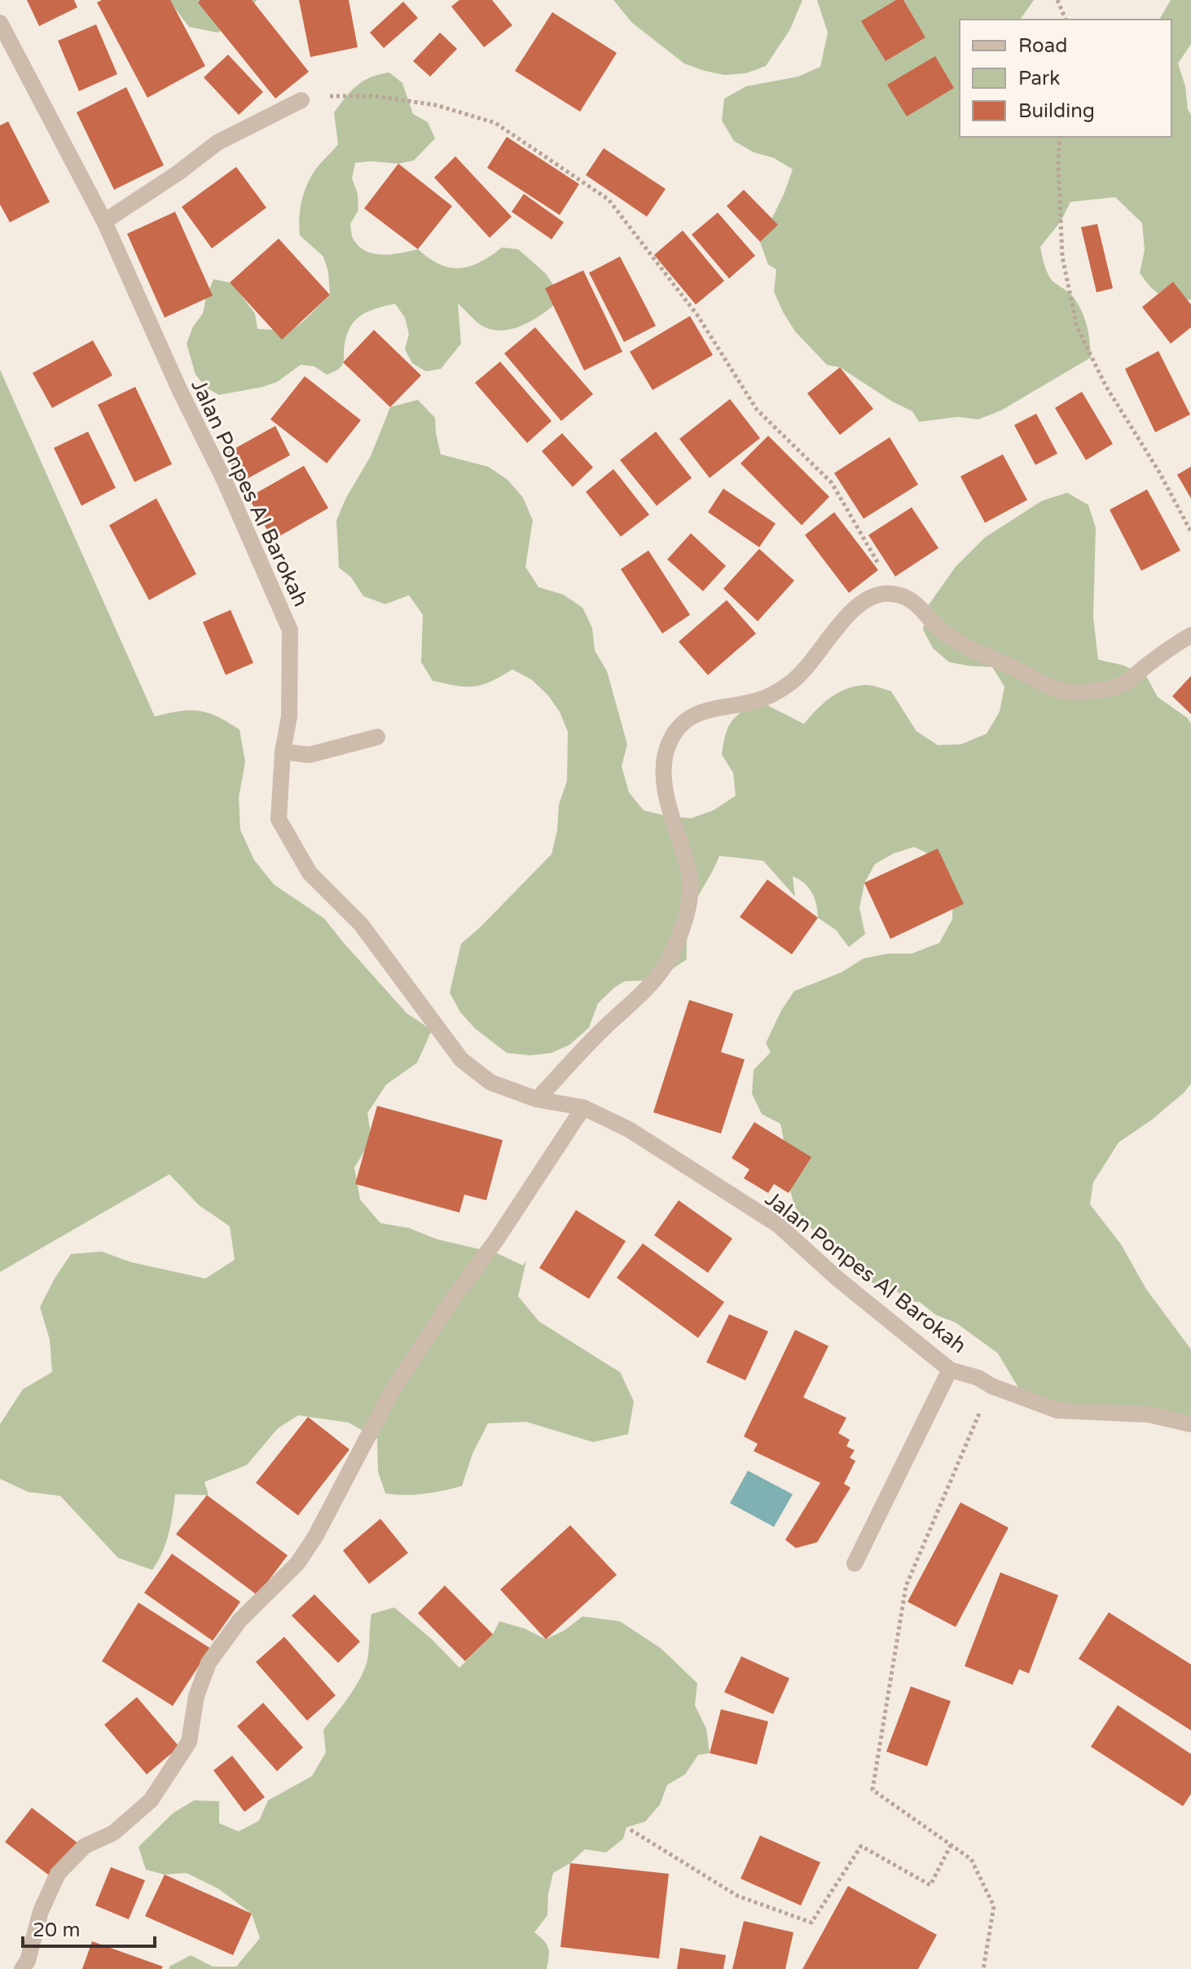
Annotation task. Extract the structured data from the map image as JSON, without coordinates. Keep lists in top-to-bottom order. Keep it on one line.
{"streets":{"street":["Jalan Ponpes Al Barokah"]},"legend":["Road","Park","Building"],"scale_bar":"20 m"}
